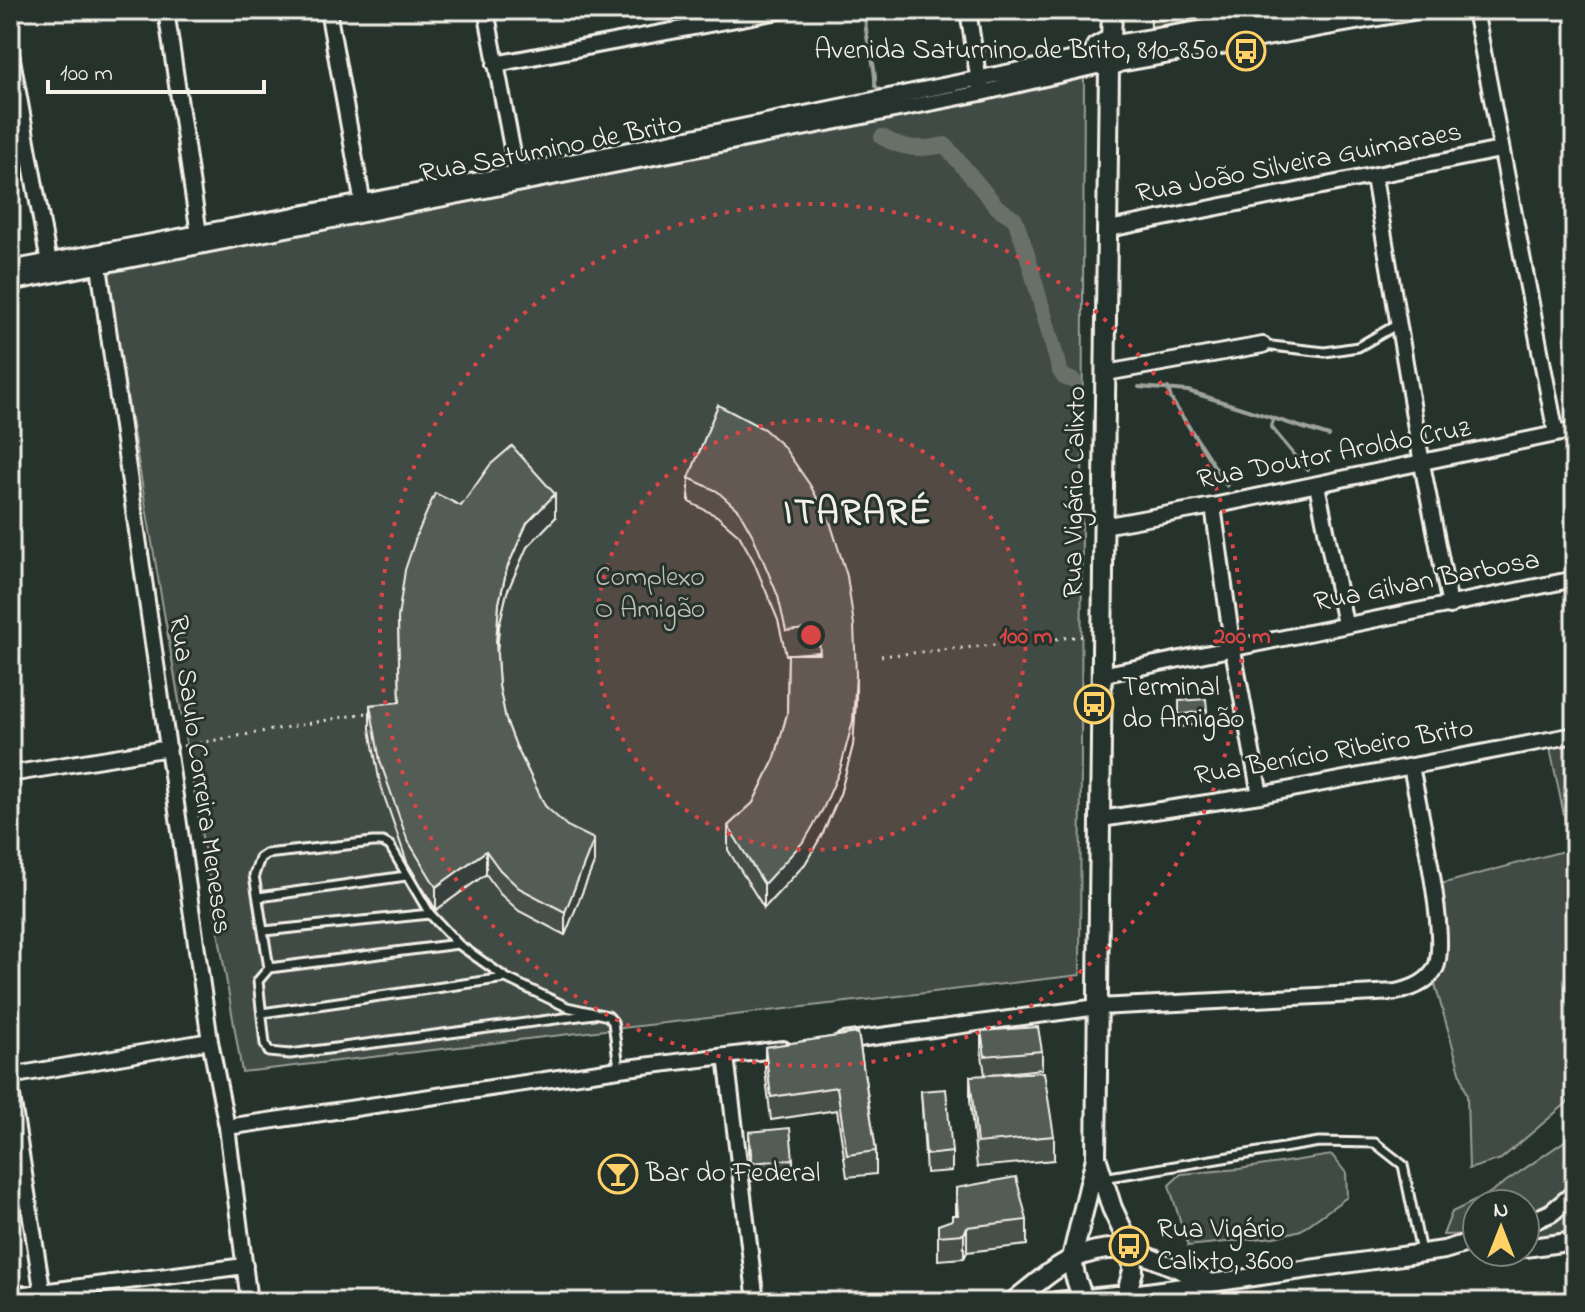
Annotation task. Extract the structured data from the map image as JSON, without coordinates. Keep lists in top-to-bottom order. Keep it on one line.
{"streets":{"main road":["Rua Satumino de Brito","Rua Vigário Calixto"],"street":["Rua João Silveira Guimaraes","Rua Doutor Aroldo Cruz","Rua Gilvan Barbosa","Rua Benício Ribeiro Brito","Rua Saulo Correira Meneses"]},"crossings":[["Rua Satumino de Brito","Rua Vigário Calixto"],["Rua Satumino de Brito","Rua Saulo Correira Meneses"],["Rua João Silveira Guimaraes","Rua Vigário Calixto"],["Rua Doutor Aroldo Cruz","Rua Vigário Calixto"],["Rua Vigário Calixto","Rua Gilvan Barbosa"],["Rua Vigário Calixto","Rua Benício Ribeiro Brito"]],"districts":["ITARARÉ"],"parks":["Complexo O Amigão"],"places":{"bus stop":["Avenida Saturnino de Brito, 810-850","Terminal do Amigão","Rua Vigário Calixto, 3600"],"bar":["Bar do Federal"]},"scale_bar":"100 m","north":"top","rings":["100 m","200 m"]}
